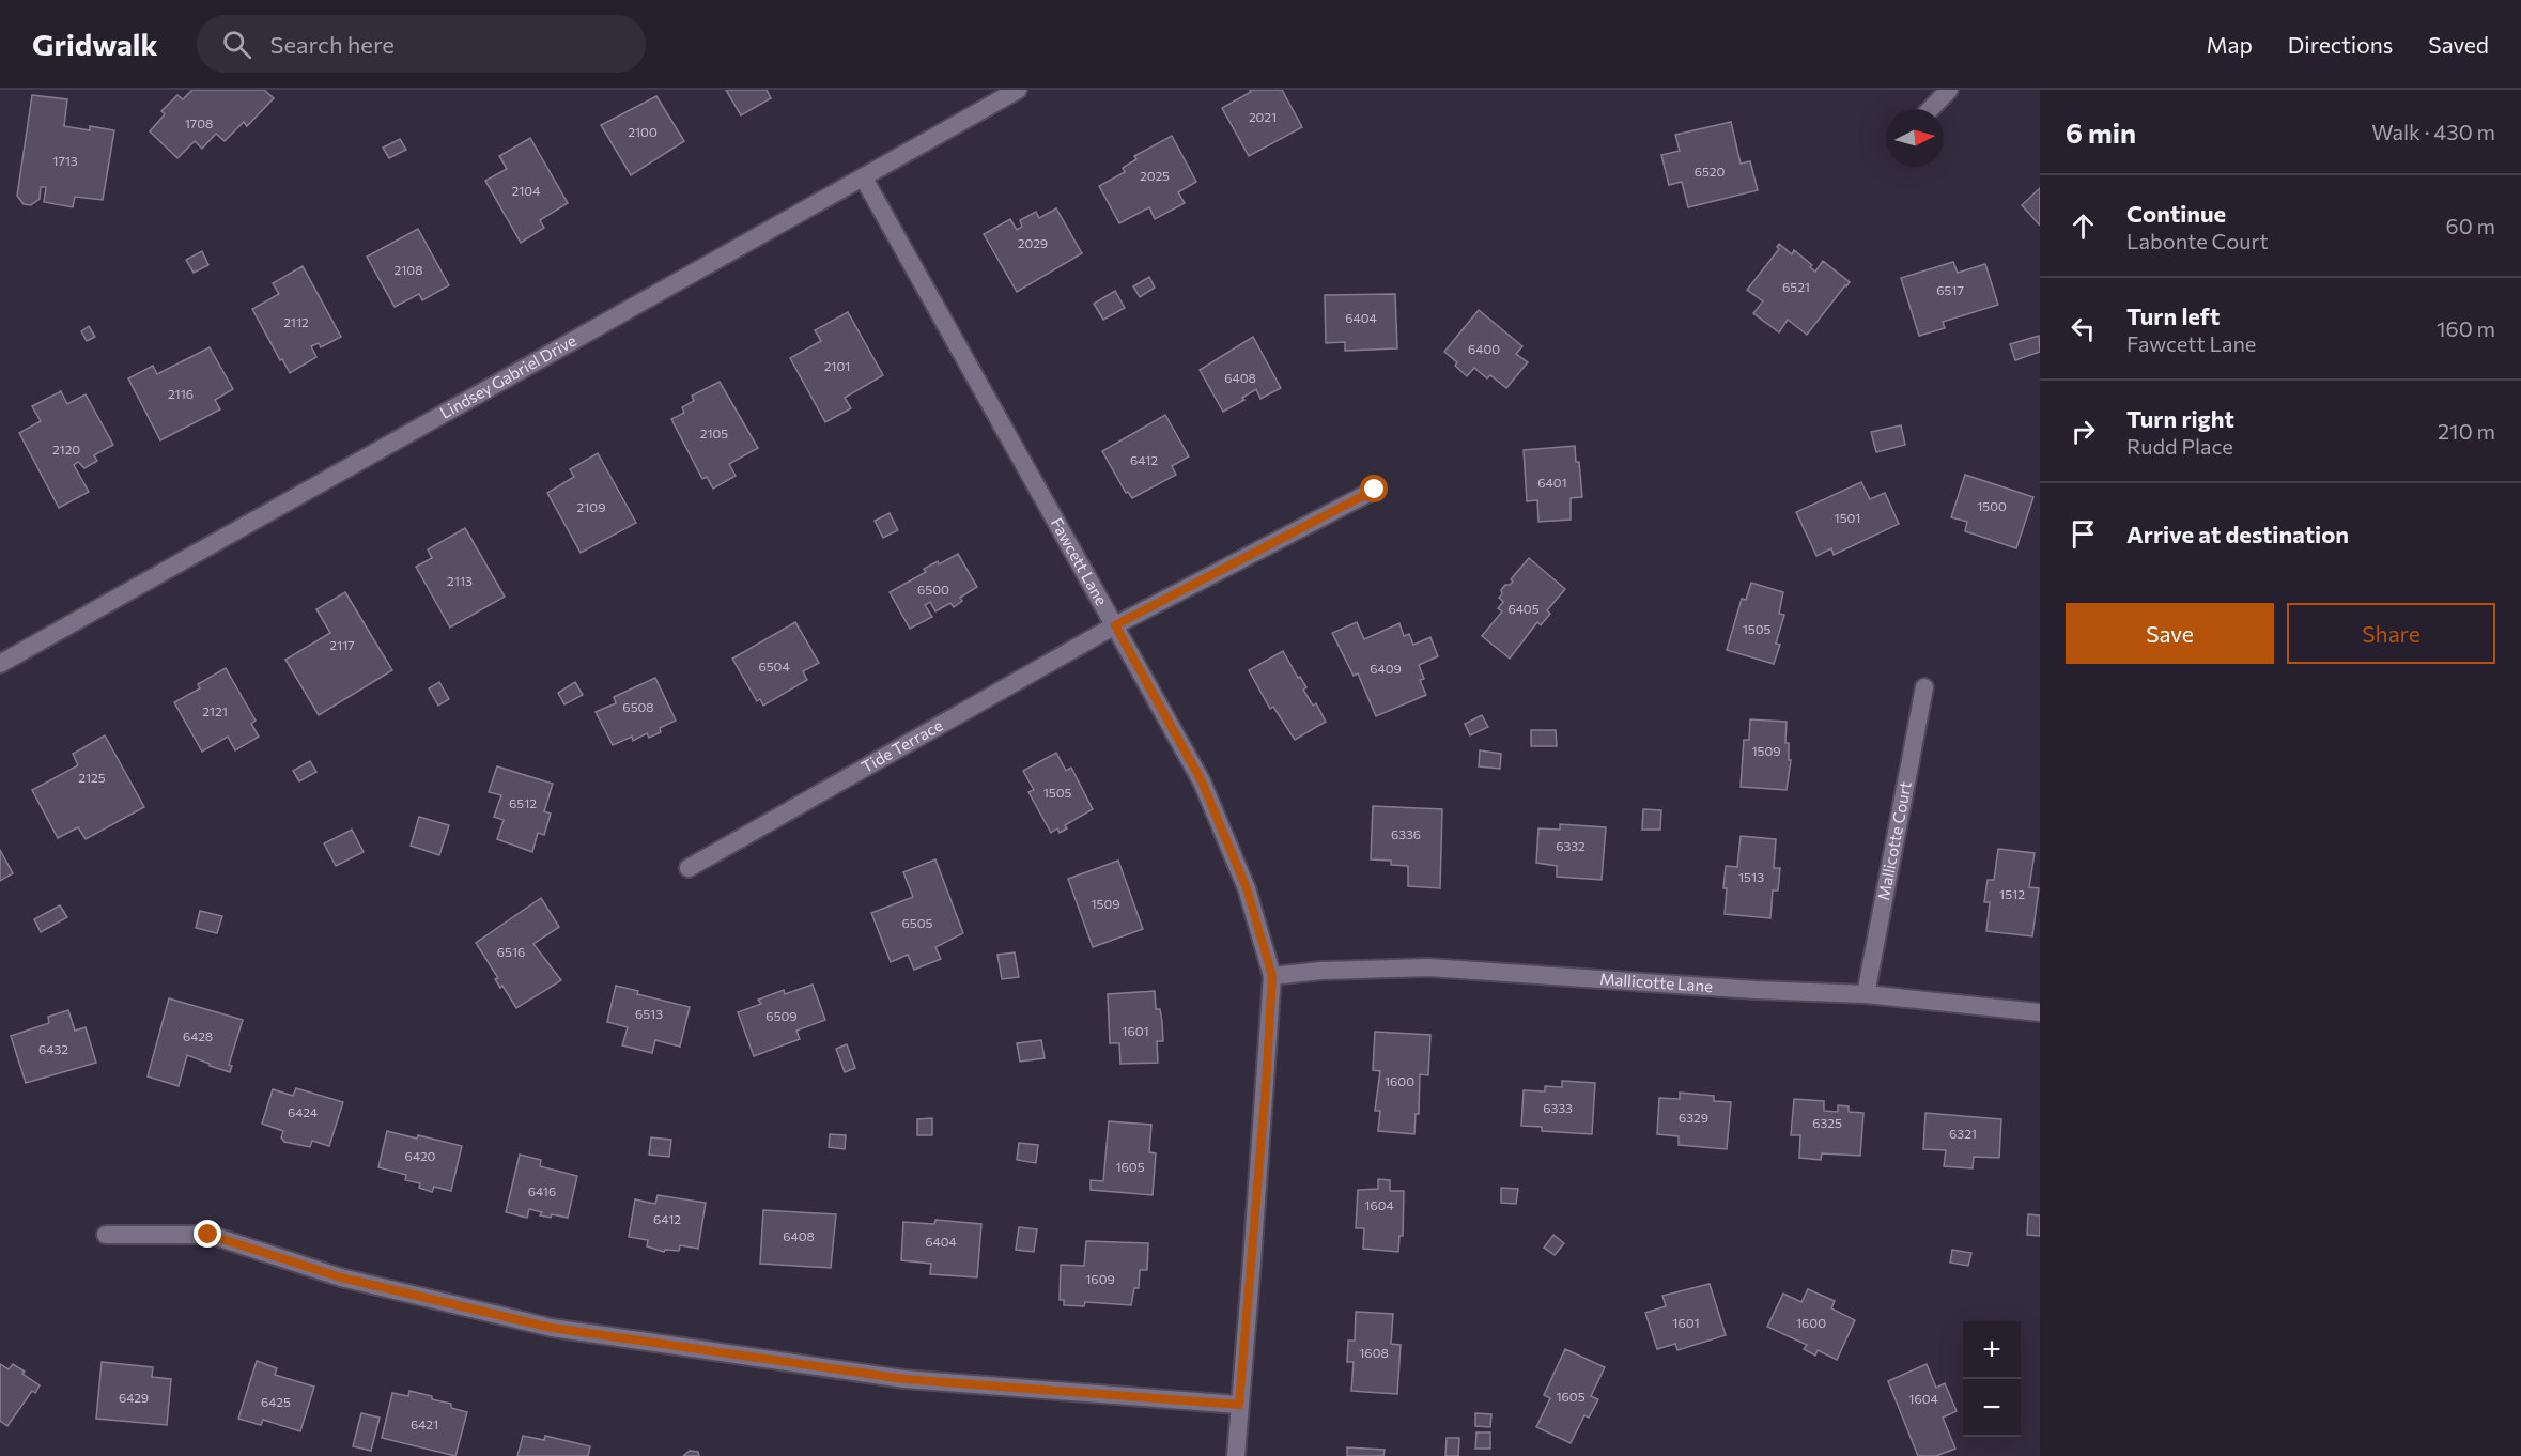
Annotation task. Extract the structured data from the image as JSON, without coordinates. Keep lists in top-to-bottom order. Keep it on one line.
{"streets":{"street":["Lindsey Gabriel Drive","Fawcett Lane","Tide Terrace","Mallicotte Court","Mallicotte Lane"]},"crossings":[["Lindsey Gabriel Drive","Fawcett Lane"],["Fawcett Lane","Tide Terrace"],["Fawcett Lane","Mallicotte Lane"],["Mallicotte Court","Mallicotte Lane"]],"house_numbers":["2021","1708","2100","1713","6520","2025","2104","2029","2108","6521","6517","6404","2112","6400","2101","6408","2116","2105","2120","6412","6401","1500","2109","1501","2113","6500","6405","1505","2117","6504","6409","6508","2121","1509","2125","1505","6512","6336","6332","1513","1512","1509","6505","6516","6513","6509","1601","6428","6432","1600","6333","6424","6329","6325","6321","6420","1605","6416","1604","6412","6408","6404","1609","1601","1600","1608","1605","6429","1604","6425","6421"],"north":"right","page":{"header":"Gridwalk","search":"Search here","nav":["Map","Directions","Saved"],"heading":["6 min","Walk · 430 m"],"list":[["Continue","Labonte Court","60 m"],["Turn left","Fawcett Lane","160 m"],["Turn right","Rudd Place","210 m"],"Arrive at destination"],"buttons":["Save","Share"],"map_buttons":["+","−"]}}
